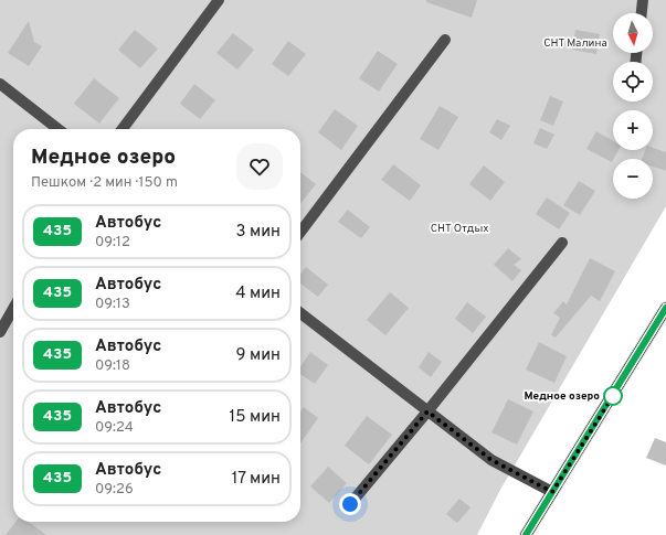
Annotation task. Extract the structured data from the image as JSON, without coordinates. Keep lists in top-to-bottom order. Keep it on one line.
{"parks":["СНТ Малина","СНТ Отдых"],"places":["Медное озеро"],"lines":["bus line 435"],"north":"bottom","page":{"map_buttons":["+","−"],"heading":["Медное озеро","Пешком · 2 мин · 150 m"],"list":[{"mark":"435","name":"Автобус","note":"09:12","value":"3 мин"},{"mark":"435","name":"Автобус","note":"09:13","value":"4 мин"},{"mark":"435","name":"Автобус","note":"09:18","value":"9 мин"},{"mark":"435","name":"Автобус","note":"09:24","value":"15 мин"},{"mark":"435","name":"Автобус","note":"09:26","value":"17 мин"}]}}
